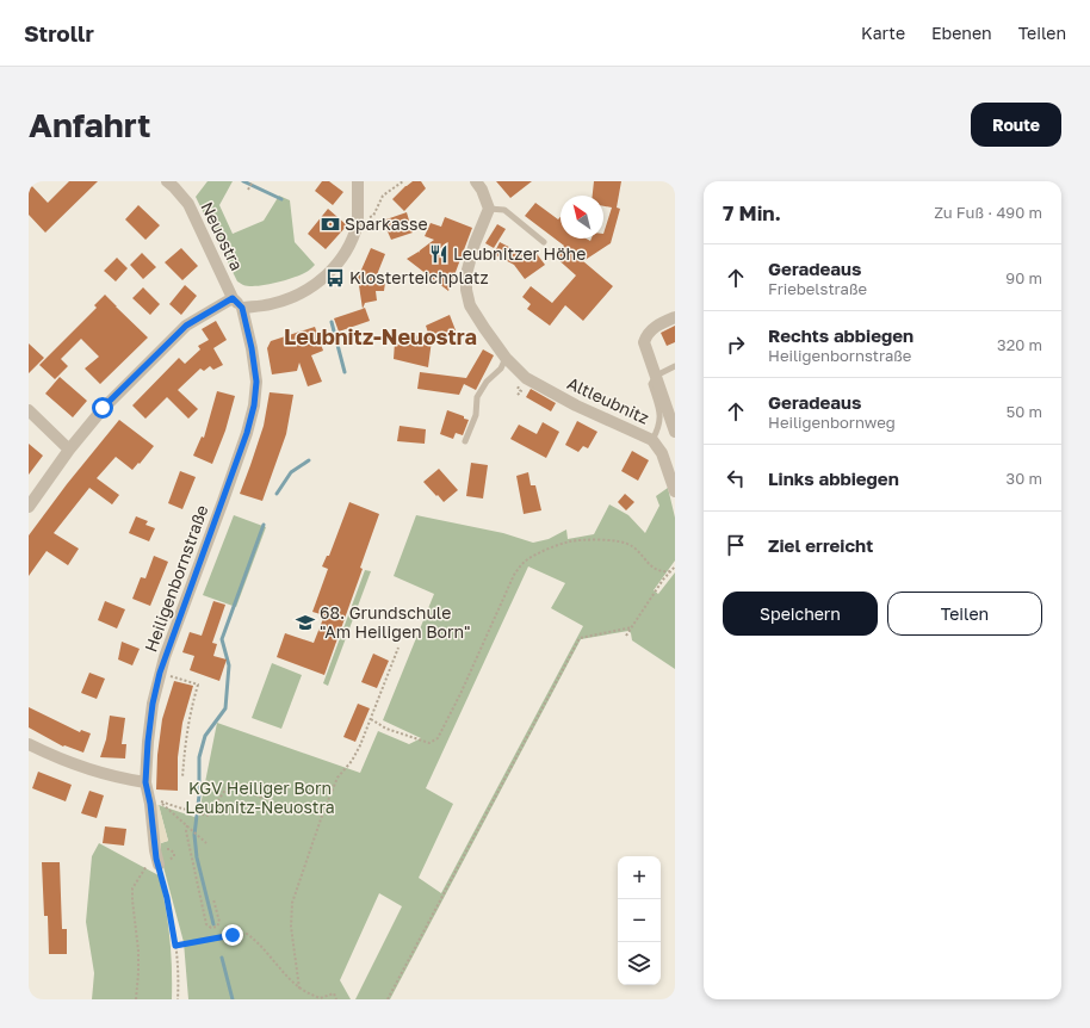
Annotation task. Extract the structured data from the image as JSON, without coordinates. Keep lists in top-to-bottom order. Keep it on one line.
{"streets":{"street":["Neuostra","Altleubnitz","Heiligenbornstraße"]},"crossings":[["Neuostra","Heiligenbornstraße"]],"districts":["Leubnitz-Neuostra"],"parks":["KGV Heiliger Born Leubnitz-Neuostra"],"places":{"bank":["Sparkasse"],"restaurant":["Leubnitzer Höhe"],"bus stop":["Klosterteichplatz"],"school or university":["68. Grundschule \"Am Heiligen Born\""]},"north":"top left","page":{"header":"Strollr","nav":["Karte","Ebenen","Teilen"],"buttons":["Route",["Speichern","Teilen"]],"title":"Anfahrt","heading":["7 Min.","Zu Fuß · 490 m"],"list":[["Geradeaus","Friebelstraße","90 m"],["Rechts abbiegen","Heiligenbornstraße","320 m"],["Geradeaus","Heiligenbornweg","50 m"],["Links abbiegen","30 m"],"Ziel erreicht"],"map_buttons":["+","−"]}}
